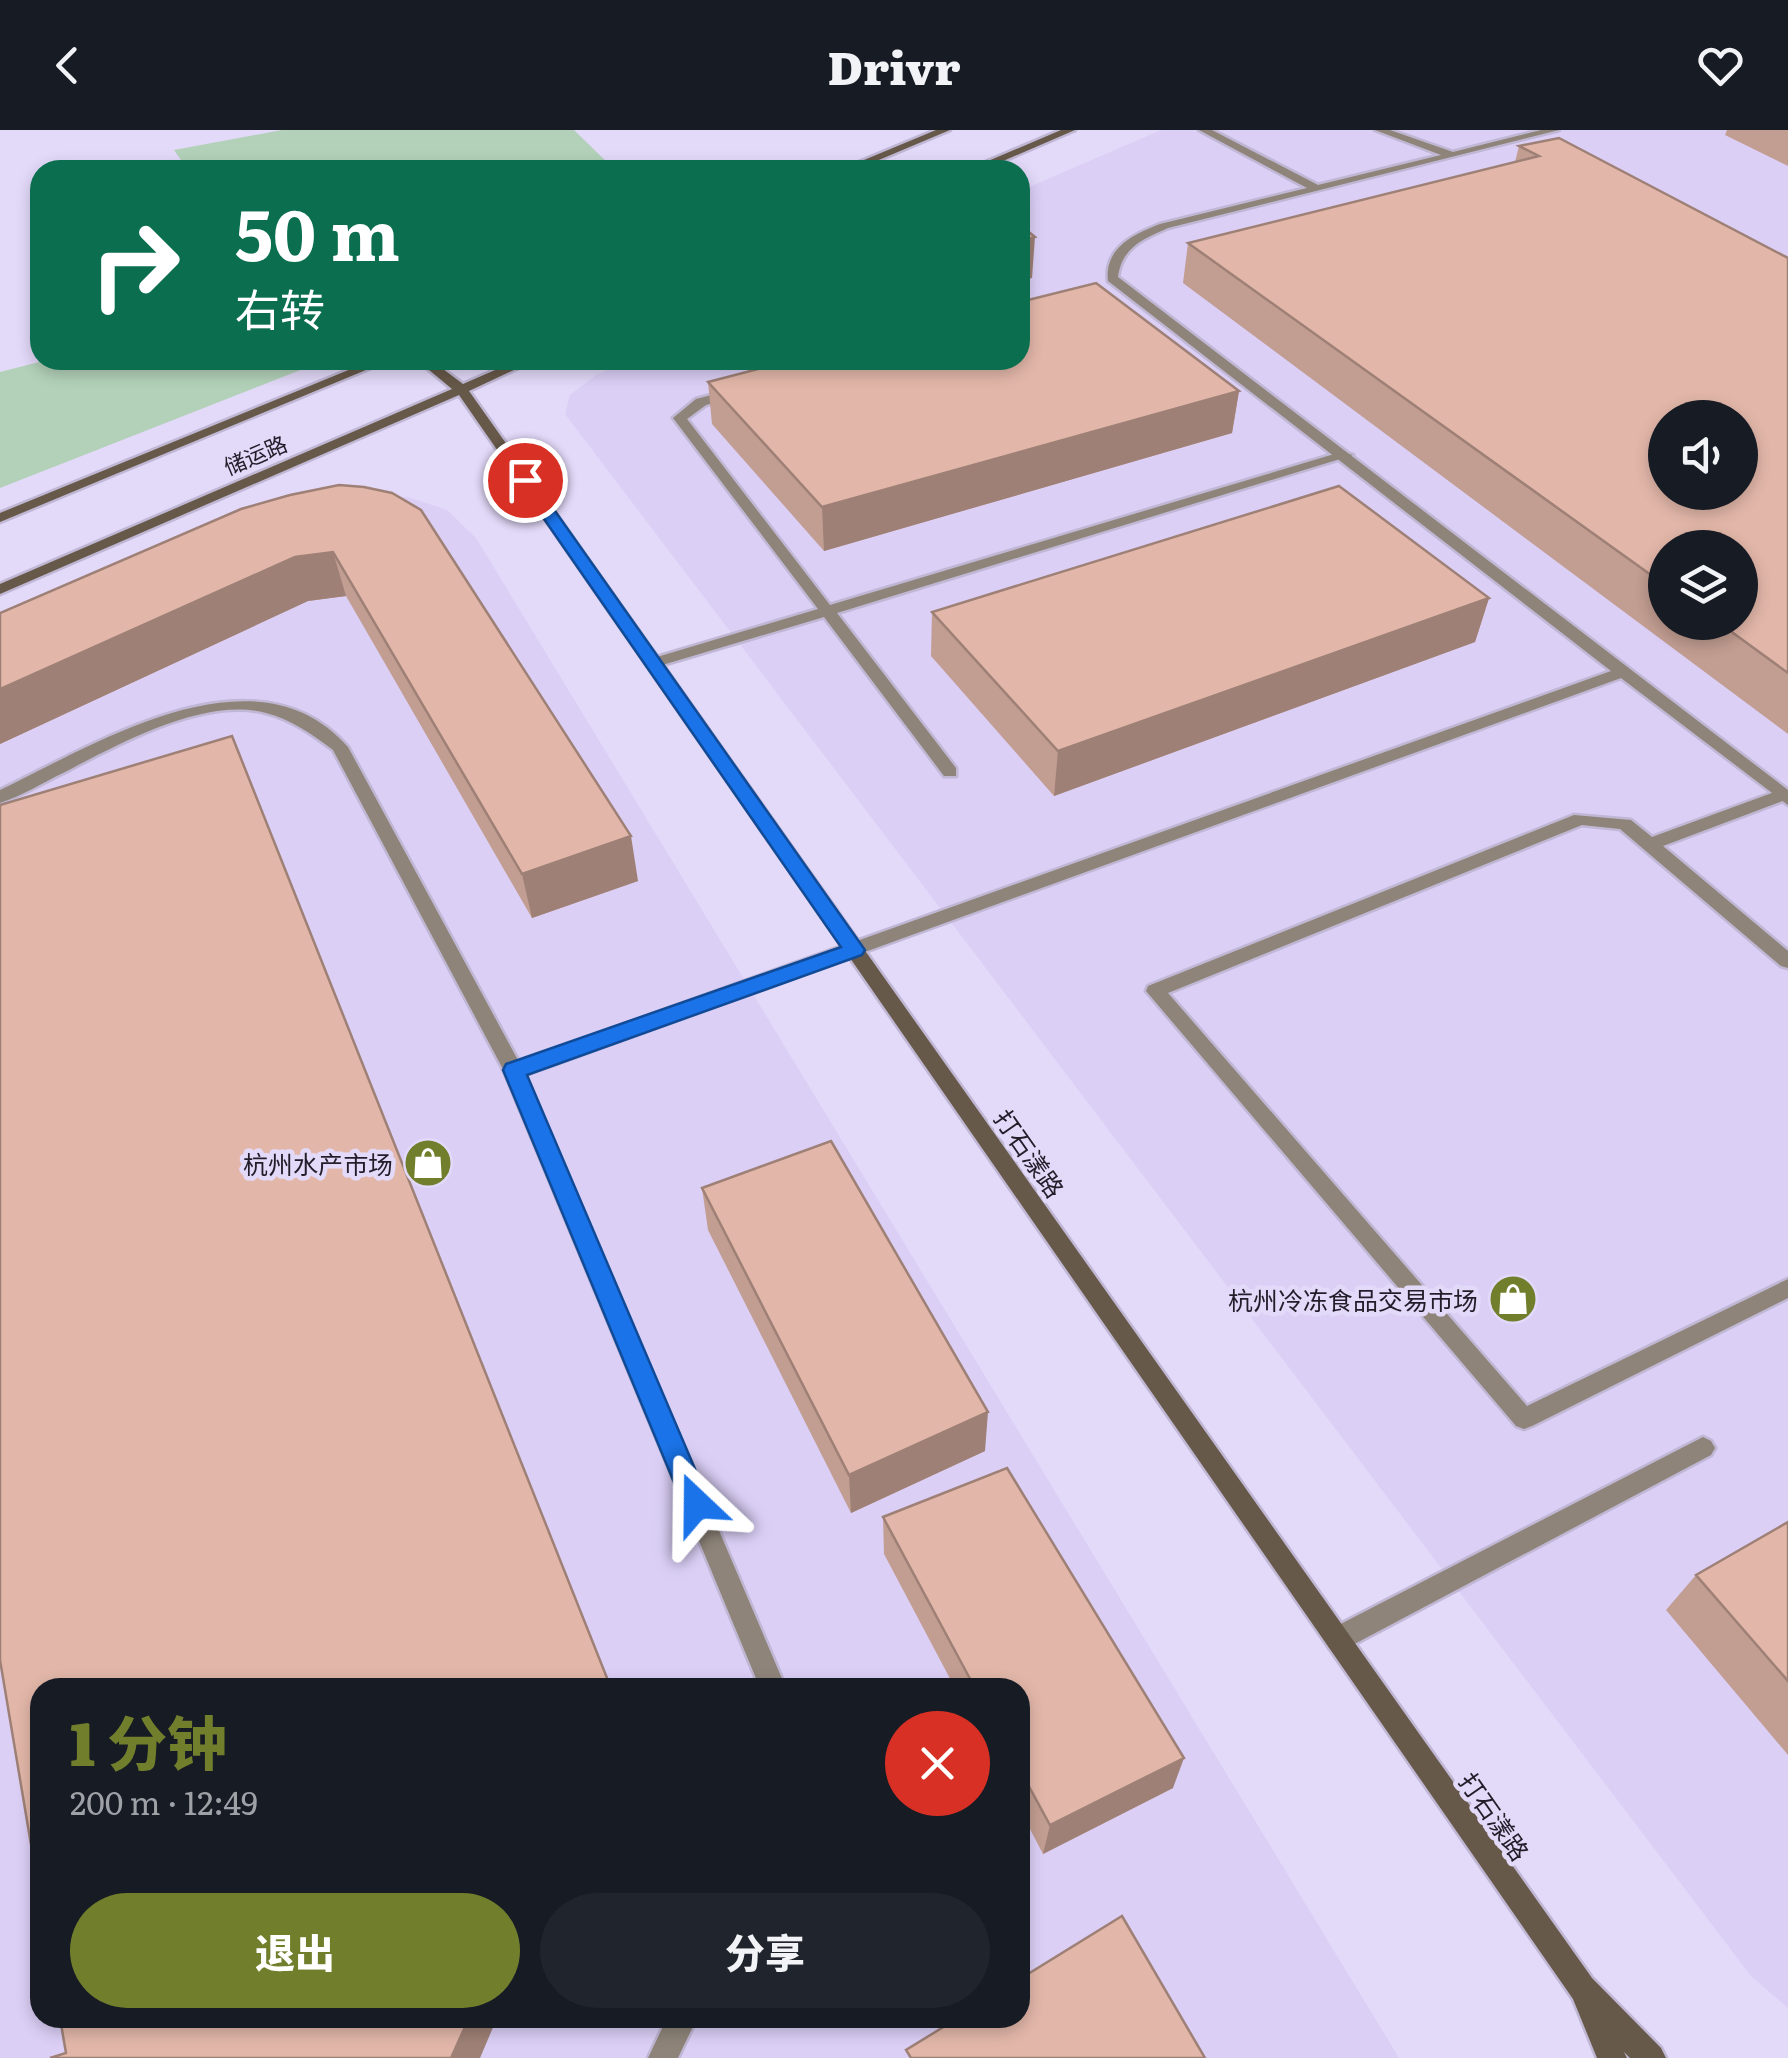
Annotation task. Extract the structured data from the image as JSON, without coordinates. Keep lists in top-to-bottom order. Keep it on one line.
{"streets":{"street":["储运路","打石漾路"]},"crossings":[["储运路","打石漾路"]],"places":{"shop":["杭州水产市场","杭州冷冻食品交易市场"]},"page":{"header":"Drivr","turn":["50 m","右转"],"heading":["1 分钟","200 m · 12:49"],"buttons":["退出","分享"]}}
